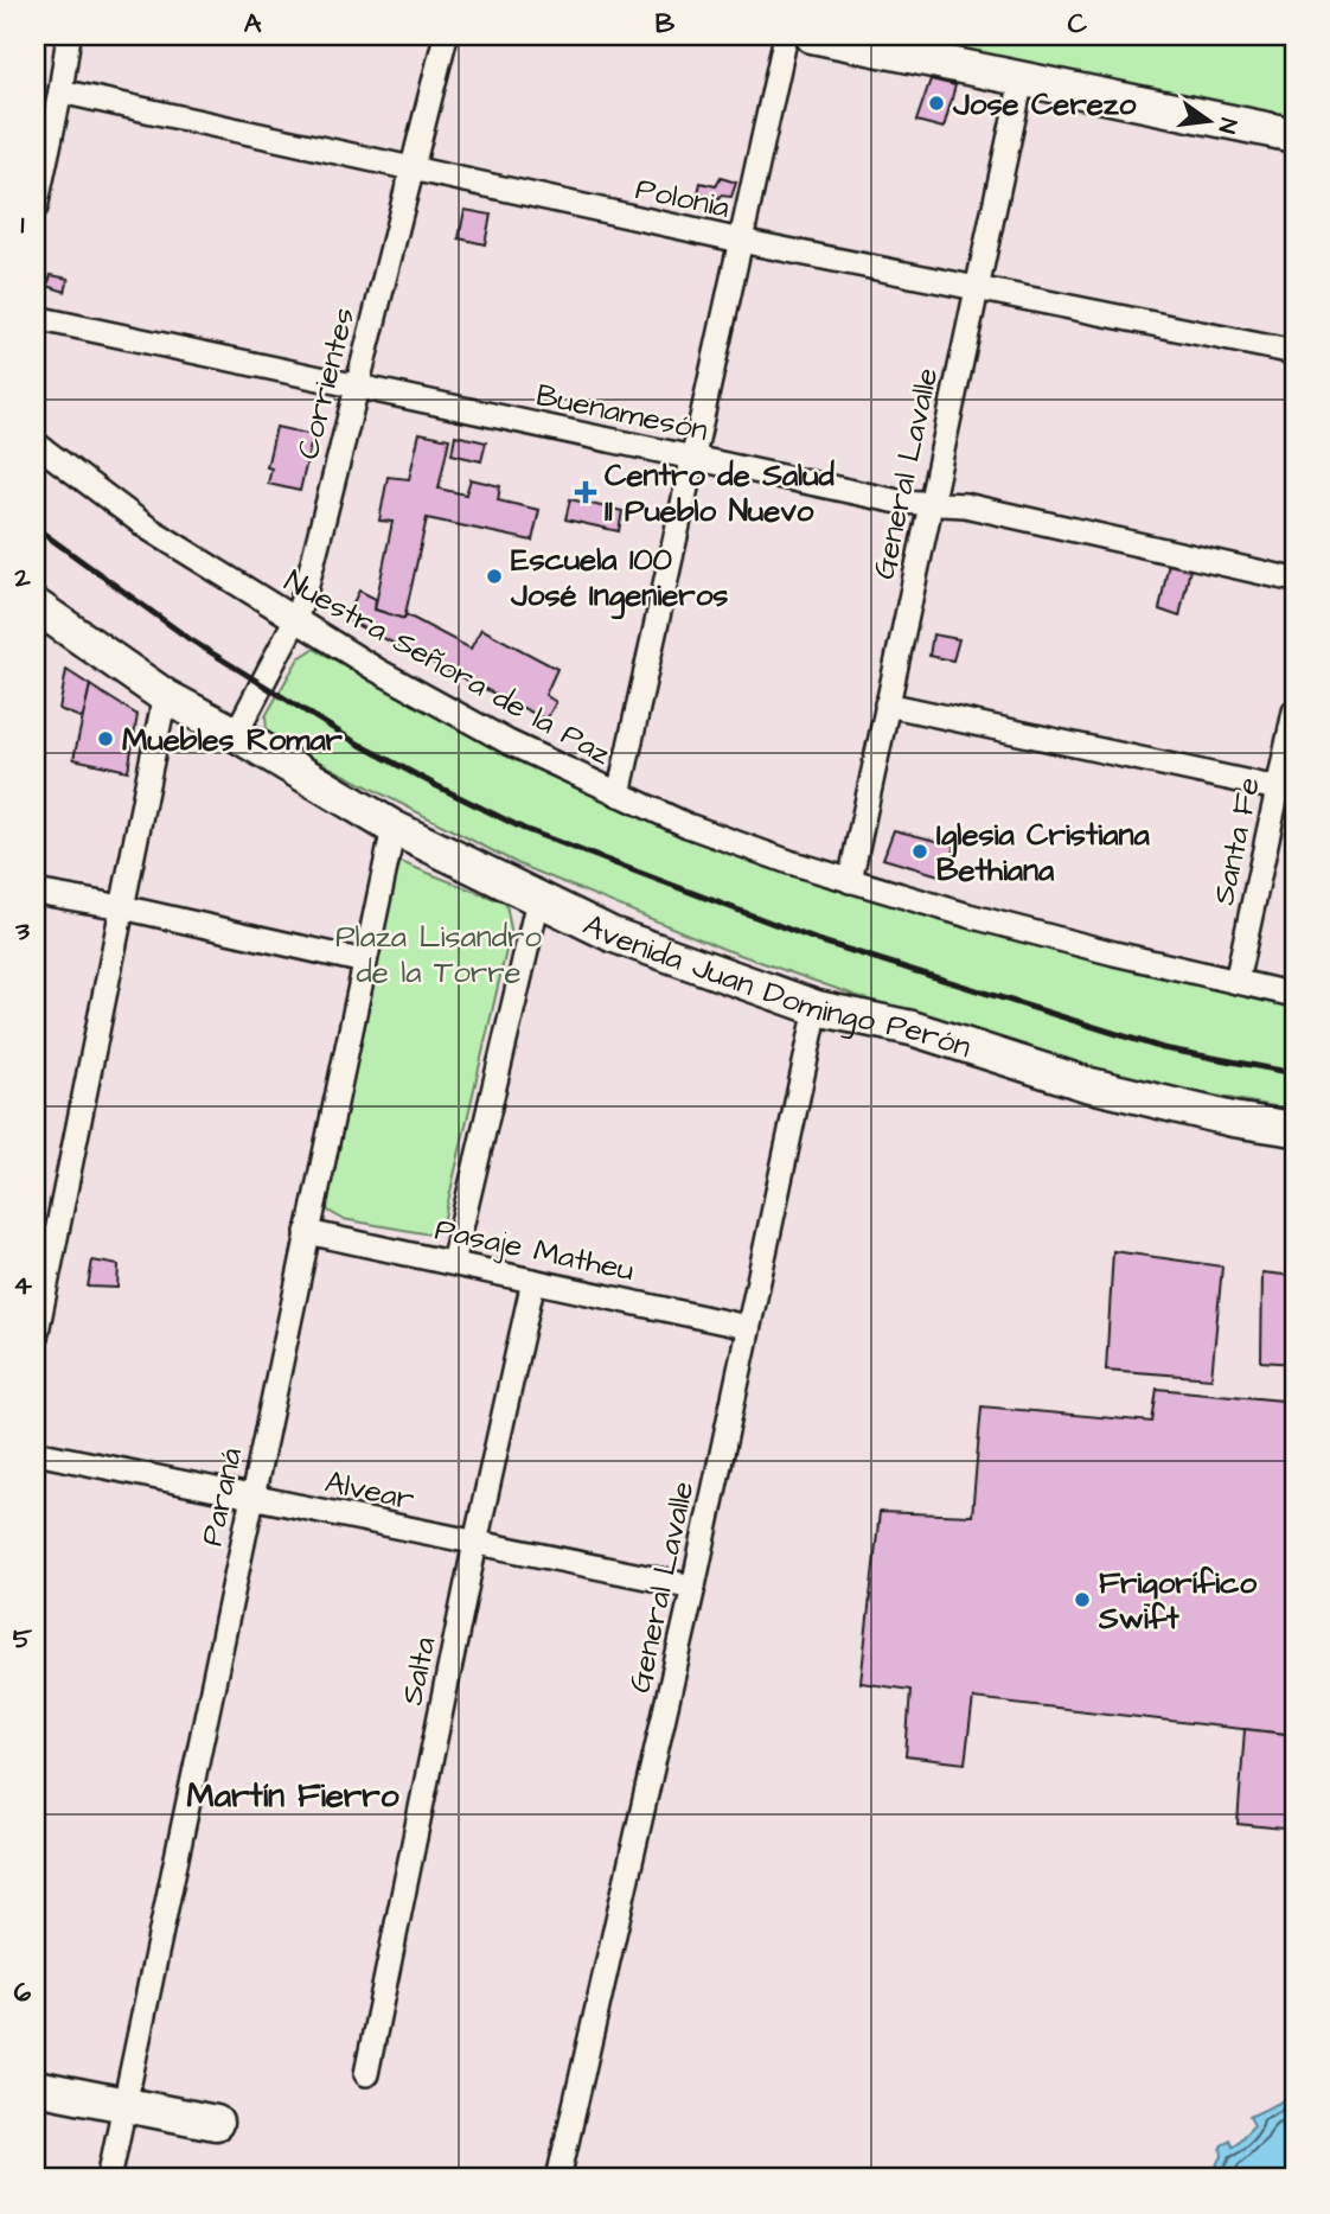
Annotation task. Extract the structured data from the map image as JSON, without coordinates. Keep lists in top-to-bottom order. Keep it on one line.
{"streets":{"street":["Polonia","Corrientes","Buenamesón","General Lavalle","Nuestra Señora de la Paz","Santa Fe","Avenida Juan Domingo Perón","Pasaje Matheu","Alvear","Paraná","Salta"]},"crossings":[["Polonia","Corrientes"],["Polonia","General Lavalle"],["Corrientes","Buenamesón"],["Corrientes","Nuestra Señora de la Paz"],["Corrientes","Avenida Juan Domingo Perón"],["Buenamesón","General Lavalle"],["General Lavalle","Nuestra Señora de la Paz"],["General Lavalle","Avenida Juan Domingo Perón"],["General Lavalle","Pasaje Matheu"],["General Lavalle","Alvear"],["Nuestra Señora de la Paz","Santa Fe"],["Avenida Juan Domingo Perón","Paraná"],["Pasaje Matheu","Paraná"],["Pasaje Matheu","Salta"],["Alvear","Paraná"],["Alvear","Salta"]],"districts":["Martín Fierro"],"parks":["Plaza Lisandro de la Torre"],"places":{"other":["Jose Cerezo","Escuela 100 José Ingenieros","Muebles Romar","Iglesia Cristiana Bethiana","Frigorífico Swift"],"health":["Centro de Salud 11 Pueblo Nuevo"]},"north":"right","grid":{"columns":["A","B","C"],"rows":["1","2","3","4","5","6"]}}
